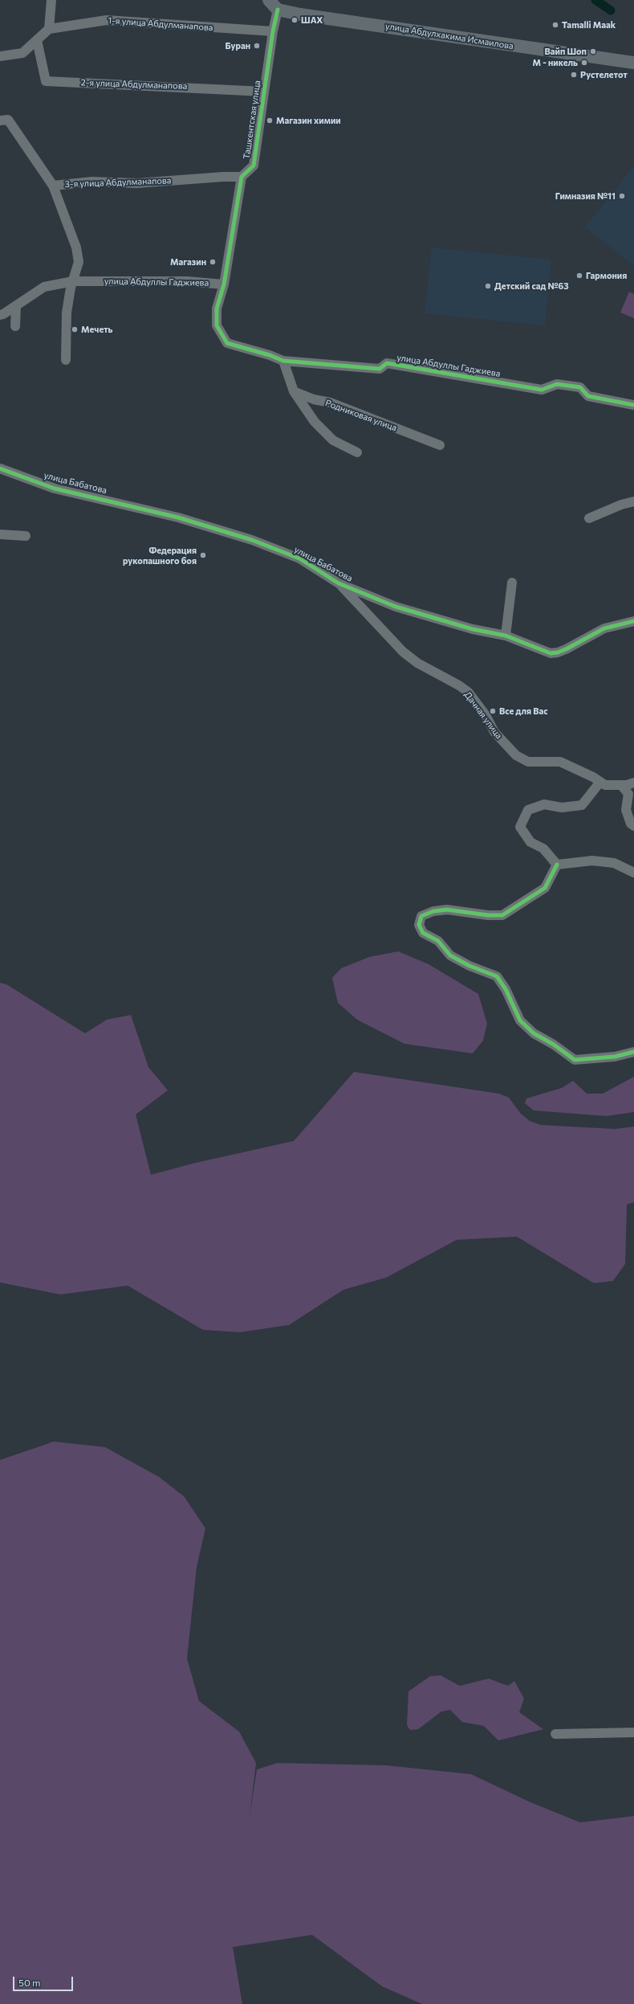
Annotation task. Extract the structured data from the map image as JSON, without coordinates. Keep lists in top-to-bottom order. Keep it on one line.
{"streets":{"main road":["улица Абдулхакима Исмаилова"],"street":["1-я улица Абдулманапова","2-я улица Абдулманапова","Ташкентская улица","3-я улица Абдулманапова","улица Абдуллы Гаджиева","Родниковая улица","улица Бабатова","Дачная улица"]},"crossings":[["1-я улица Абдулманапова","Ташкентская улица"],["улица Абдулхакима Исмаилова","Ташкентская улица"],["2-я улица Абдулманапова","Ташкентская улица"],["Ташкентская улица","3-я улица Абдулманапова"],["улица Бабатова","Дачная улица"]],"places":["ШАХ","Tamalli Maak","Буран","Вайп Шоп","М - никель","Рустелетот","Магазин химии","Гимназия №11","Магазин","Гармония","Детский сад №63","Мечеть","Федерация рукопашного боя","Все для Вас"],"scale_bar":"50 m"}
